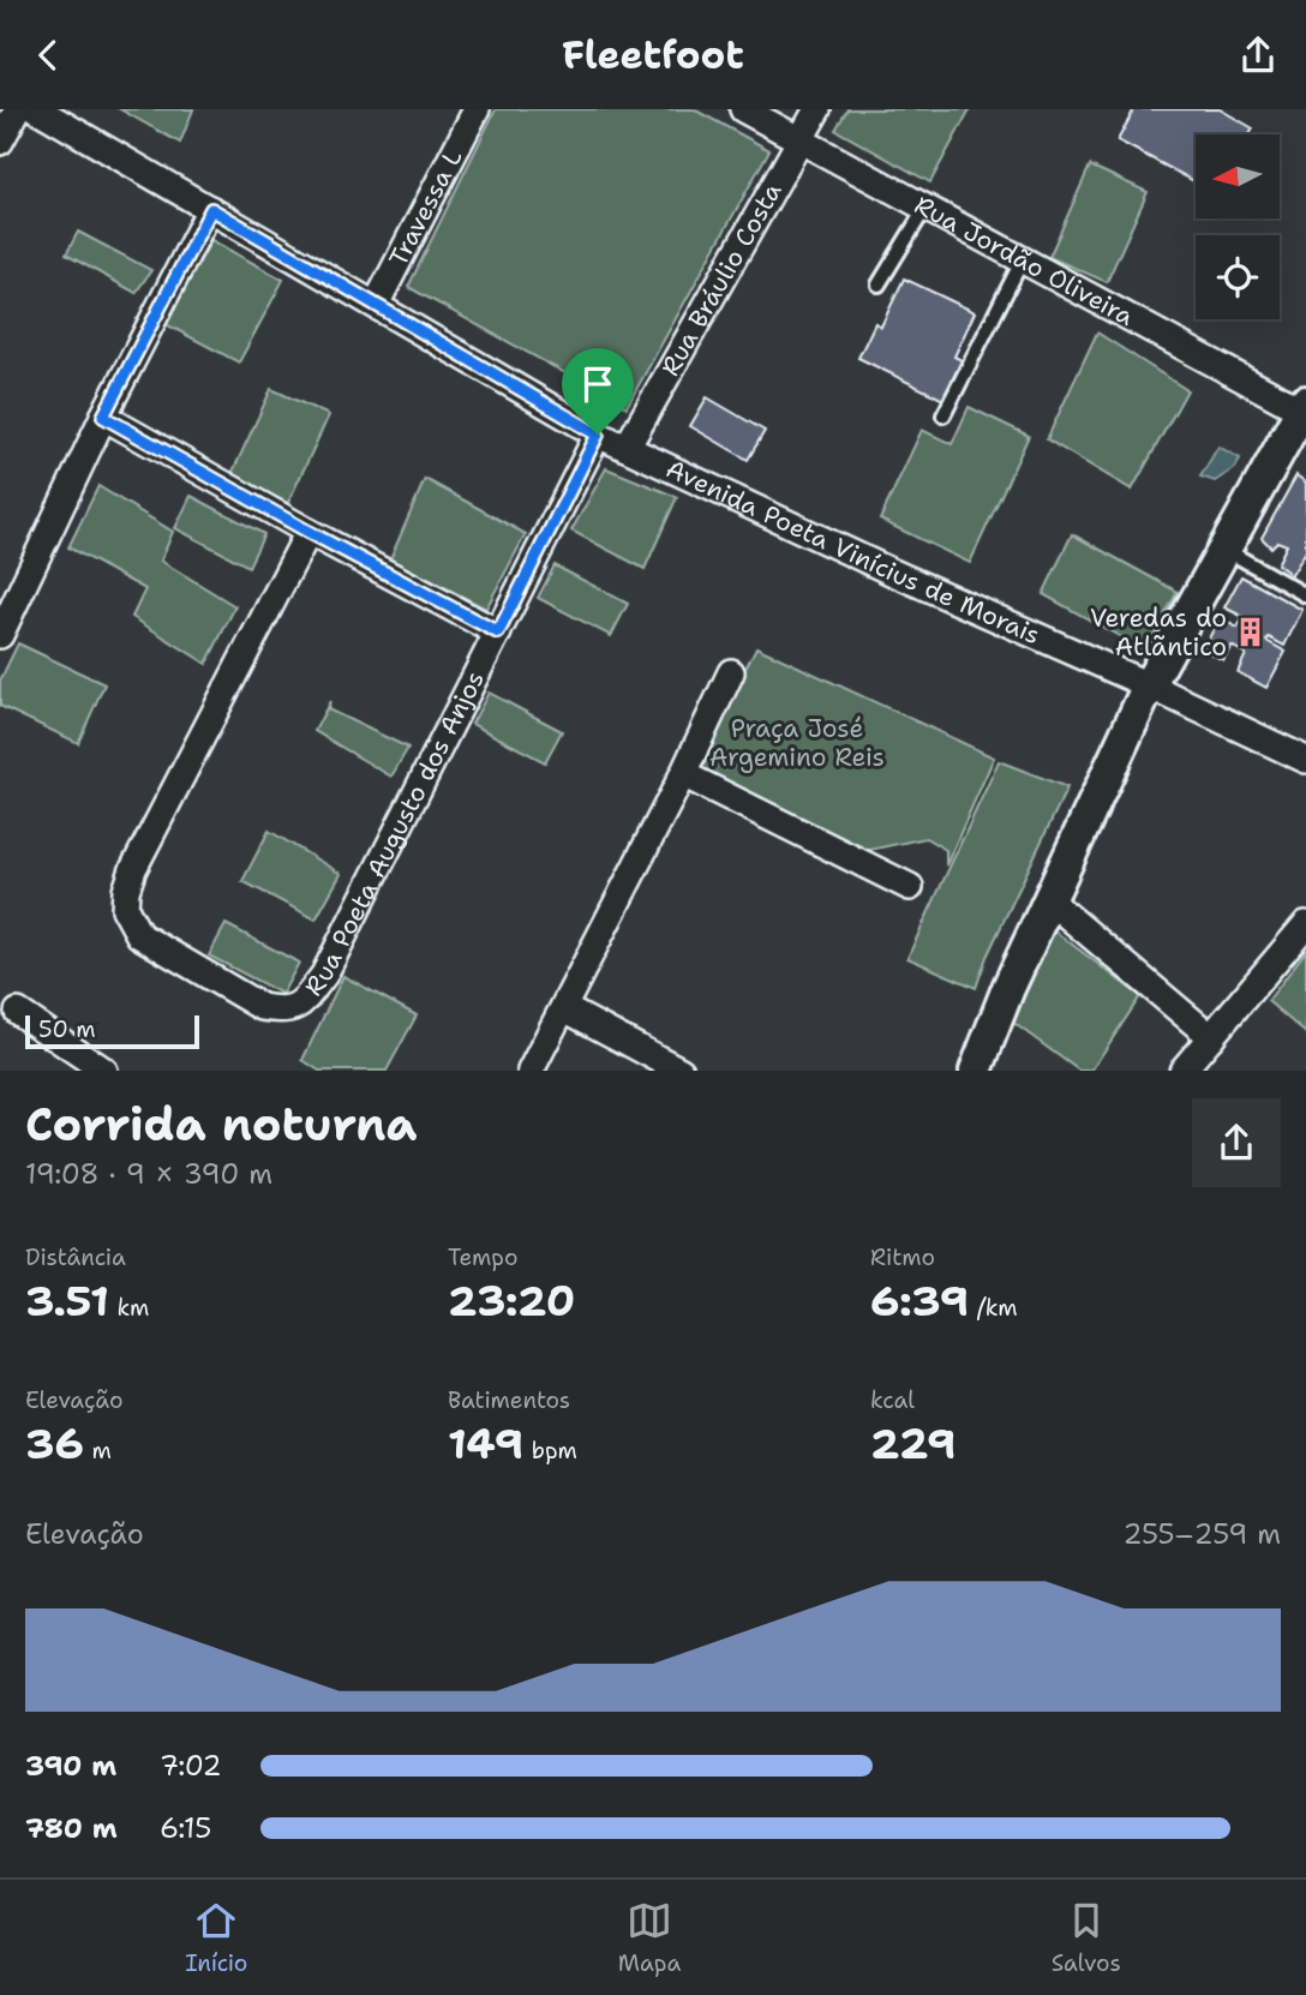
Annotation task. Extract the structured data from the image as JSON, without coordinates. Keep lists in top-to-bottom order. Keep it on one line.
{"streets":{"street":["Travessa L","Rua Jordão Oliveira","Rua Bráulio Costa","Avenida Poeta Vinícius de Morais","Rua Poeta Augusto dos Anjos"]},"crossings":[["Travessa L","Avenida Poeta Vinícius de Morais"],["Rua Jordão Oliveira","Rua Bráulio Costa"],["Rua Bráulio Costa","Avenida Poeta Vinícius de Morais"],["Avenida Poeta Vinícius de Morais","Rua Poeta Augusto dos Anjos"]],"parks":["Praça José Argemino Reis"],"places":{"building":["Veredas do Atlãntico"]},"scale_bar":"50 m","north":"left","page":{"header":"Fleetfoot","scale":"50 m","heading":["Corrida noturna","19:08 · 9 × 390 m"],"stats":[["Distância","3.51 km"],["Tempo","23:20"],["Ritmo","6:39 /km"],["Elevação","36 m"],["Batimentos","149 bpm"],["kcal","229"]],"chart":["Elevação","255–259 m"],"list":[{"name":"390 m","note":"7:02"},{"name":"780 m","note":"6:15"}],"tabs":["Início","Mapa","Salvos"]}}
